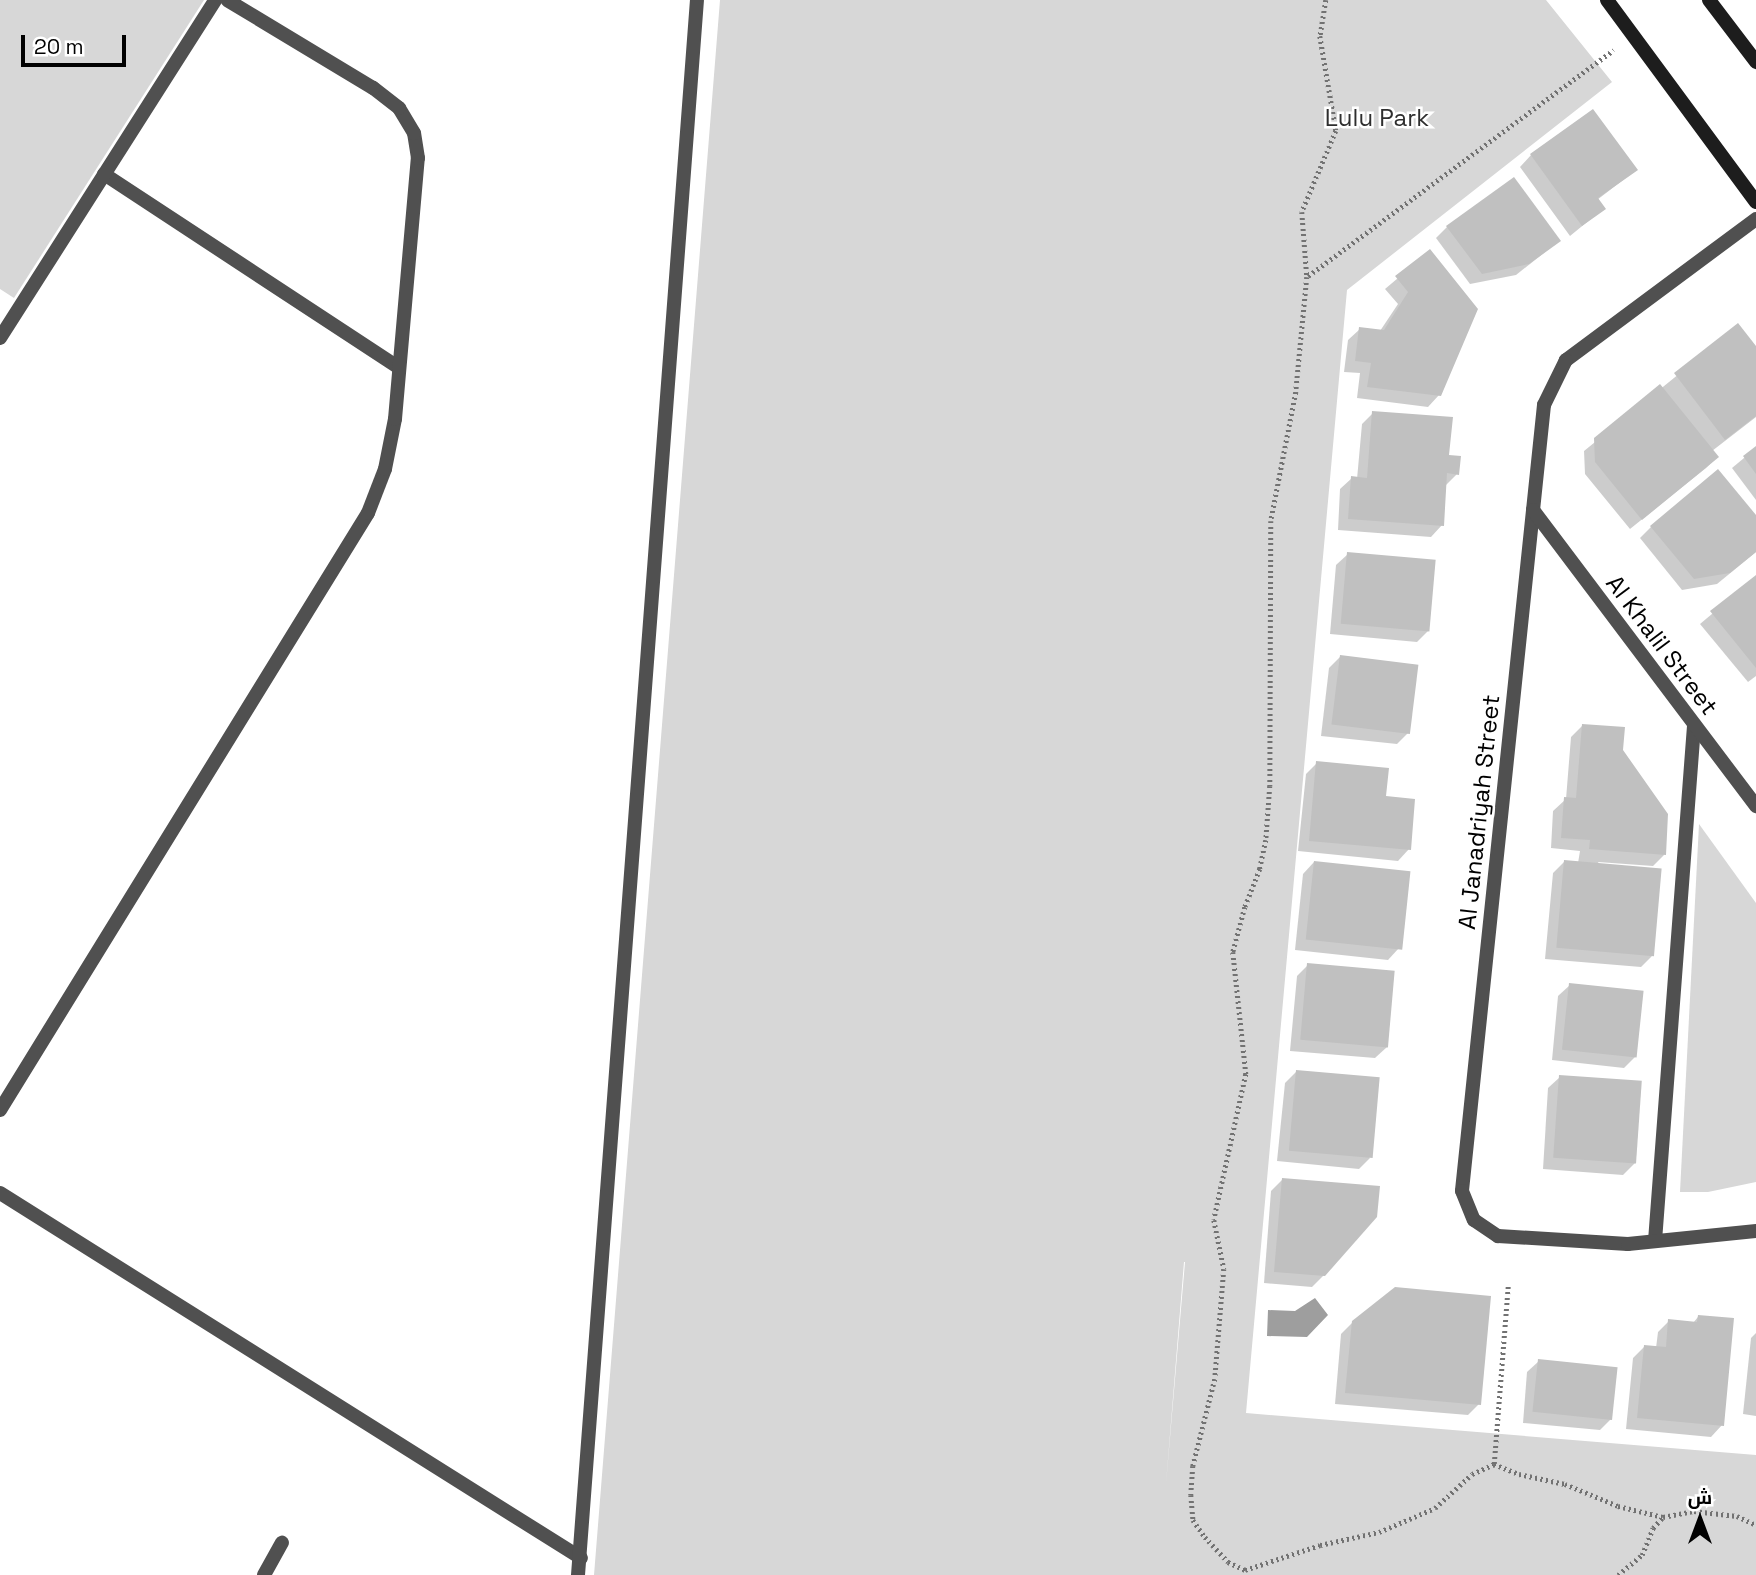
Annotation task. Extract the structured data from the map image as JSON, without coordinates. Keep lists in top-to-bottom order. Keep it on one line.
{"streets":{"street":["Al Khalil Street","Al Janadriyah Street"]},"crossings":[["Al Khalil Street","Al Janadriyah Street"]],"parks":["Lulu Park"],"scale_bar":"20 m","north":"top"}
